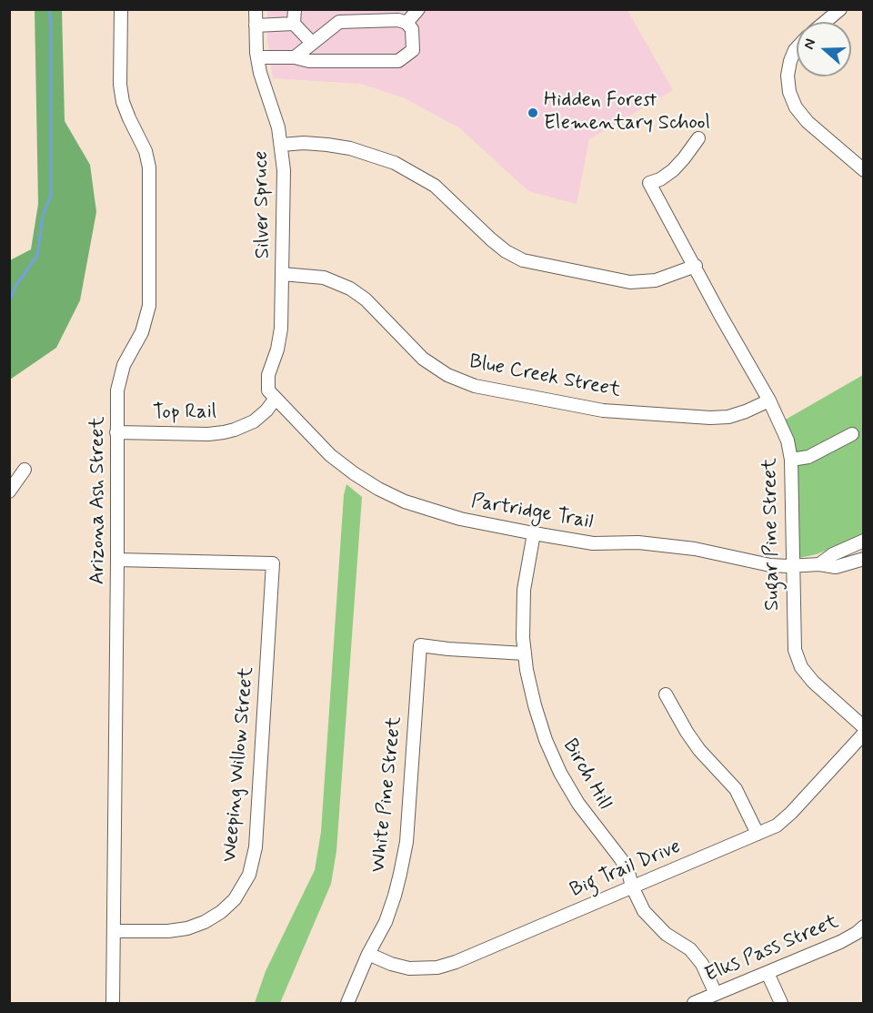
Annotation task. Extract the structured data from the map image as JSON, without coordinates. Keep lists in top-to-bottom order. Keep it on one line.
{"streets":{"street":["Silver Spruce","Blue Creek Street","Top Rail","Arizona Ash Street","Partridge Trail","Sugar Pine Street","Weeping Willow Street","Birch Hill","White Pine Street","Big Trail Drive","Elks Pass Street"]},"crossings":[["Silver Spruce","Blue Creek Street"],["Silver Spruce","Top Rail"],["Silver Spruce","Partridge Trail"],["Blue Creek Street","Sugar Pine Street"],["Top Rail","Arizona Ash Street"],["Top Rail","Partridge Trail"],["Arizona Ash Street","Weeping Willow Street"],["Partridge Trail","Sugar Pine Street"],["Partridge Trail","Birch Hill"],["Birch Hill","White Pine Street"],["Birch Hill","Big Trail Drive"],["Birch Hill","Elks Pass Street"],["White Pine Street","Big Trail Drive"]],"places":["Hidden Forest Elementary School"],"north":"left"}
